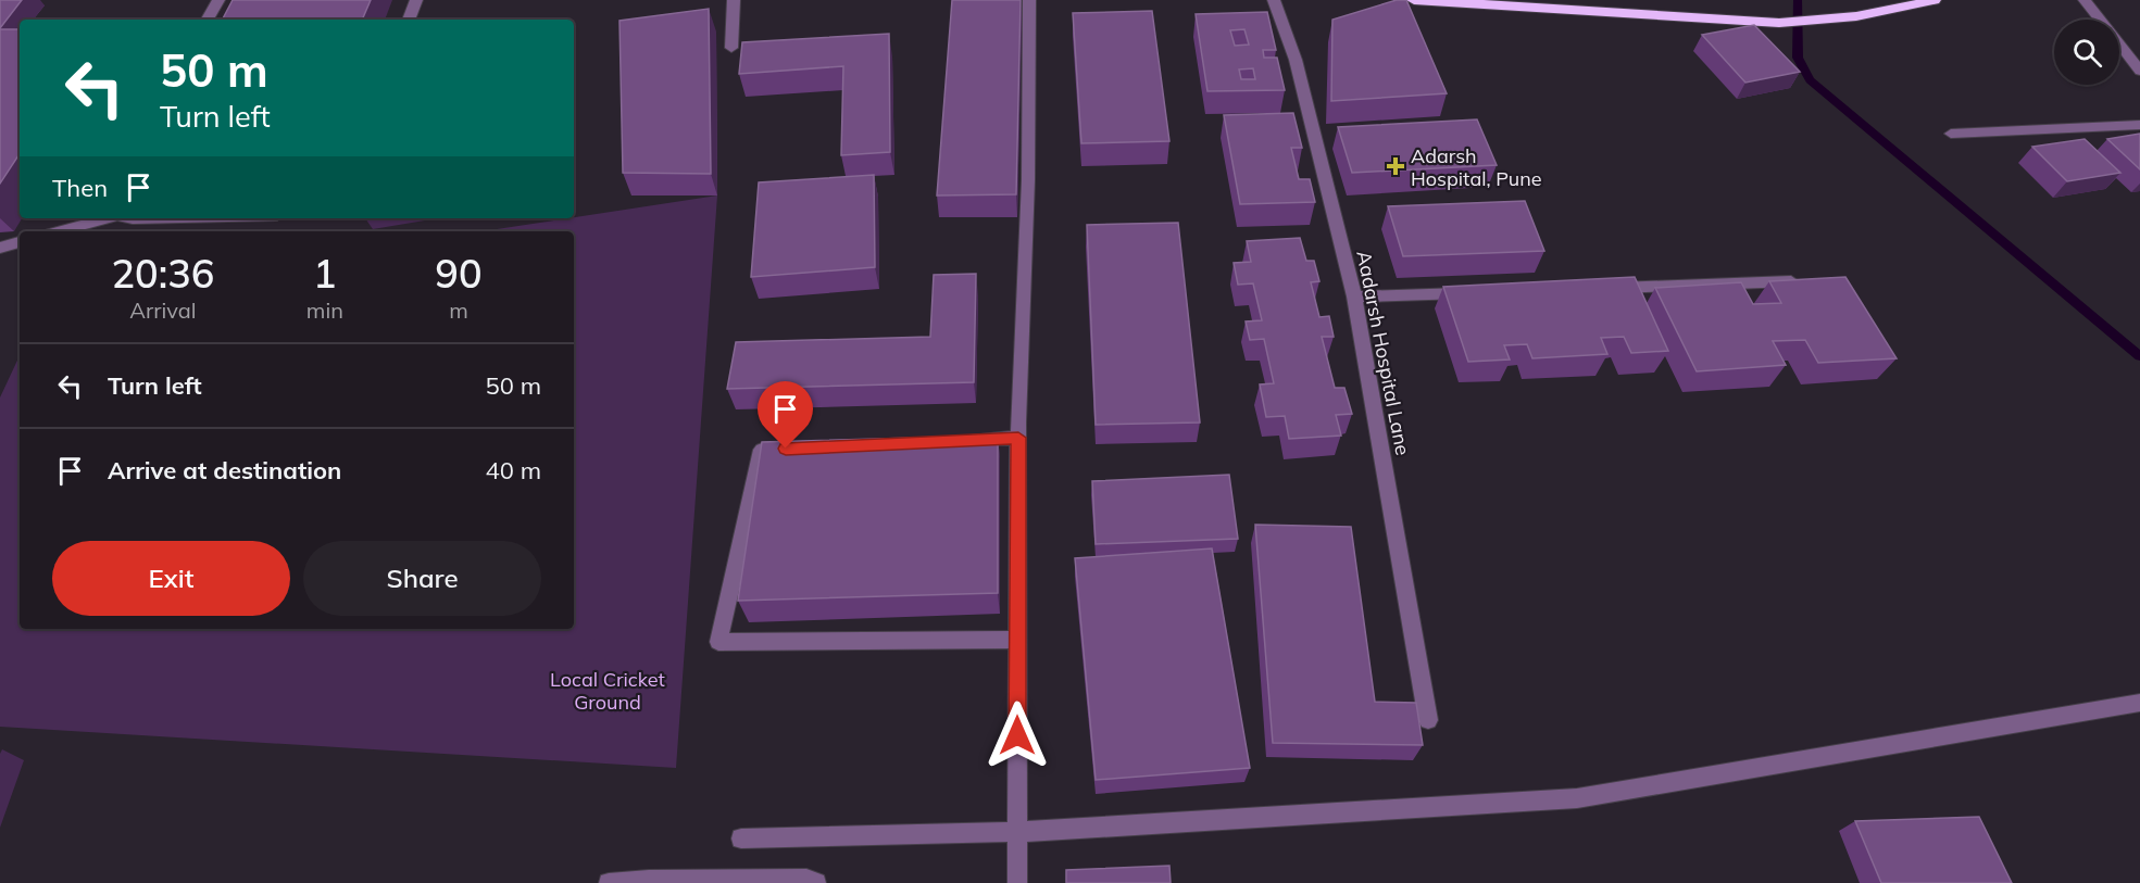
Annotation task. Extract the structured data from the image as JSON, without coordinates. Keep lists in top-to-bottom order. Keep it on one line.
{"streets":{"street":["Aadarsh Hospital Lane"]},"parks":["Local Cricket Ground"],"places":{"health":["Adarsh Hospital, Pune"]},"page":{"turn":["50 m","Turn left"],"then":"Then","eta":["20:36","Arrival","1","min","90","m"],"list":[{"name":"Turn left","value":"50 m"},{"name":"Arrive at destination","value":"40 m"}],"buttons":["Exit","Share"]}}
